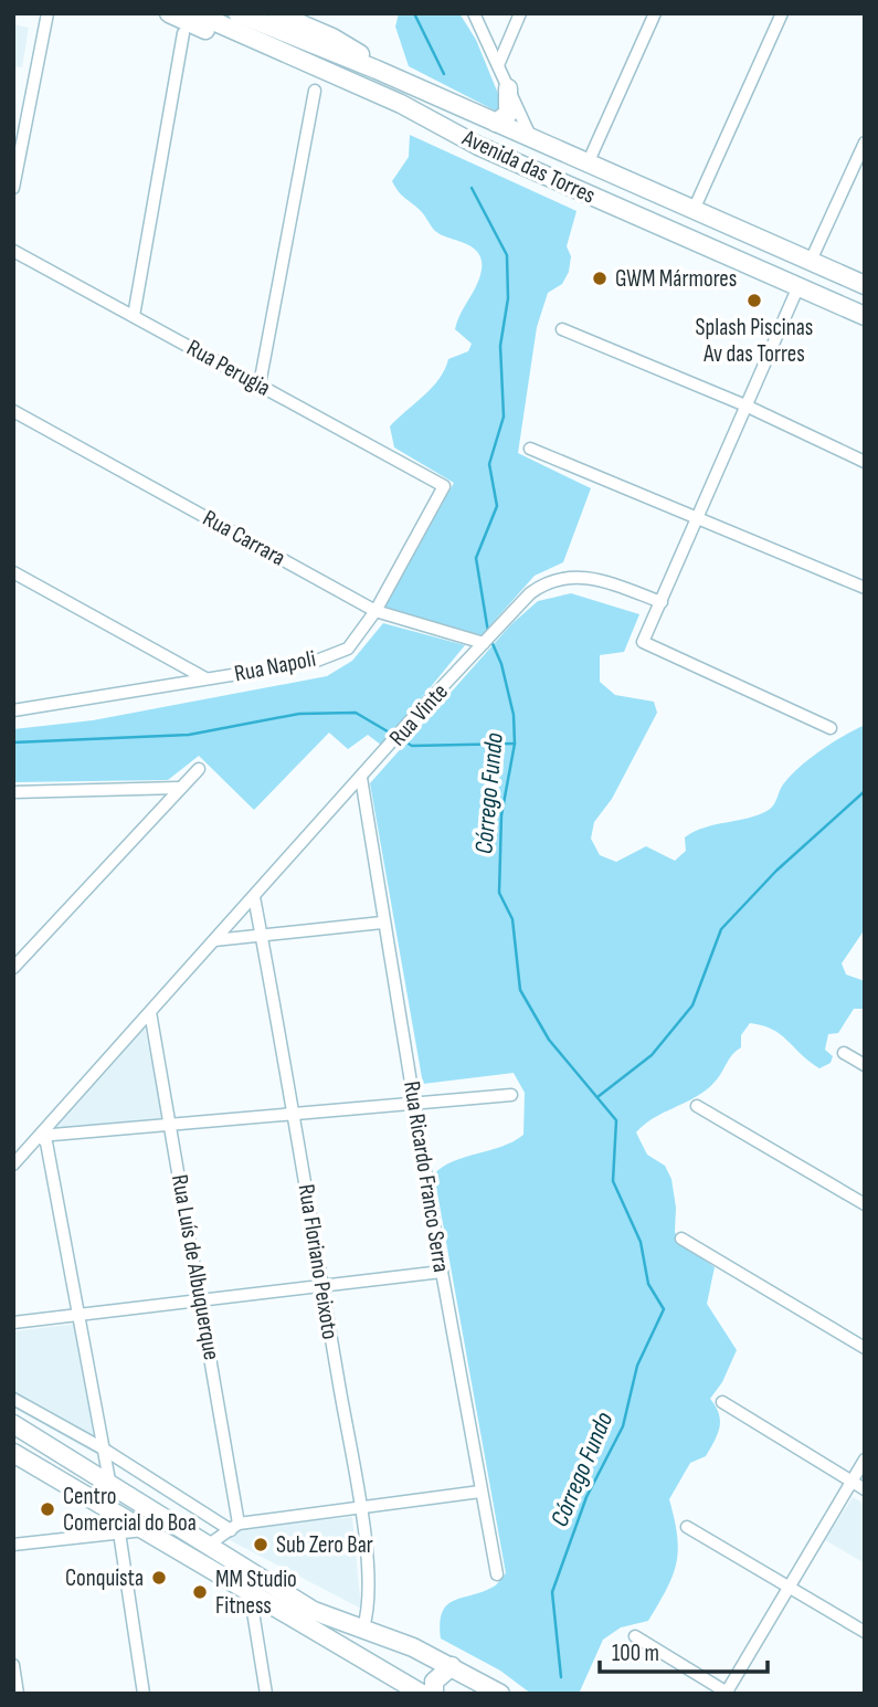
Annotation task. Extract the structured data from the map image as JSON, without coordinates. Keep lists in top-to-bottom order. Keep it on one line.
{"streets":{"main road":["Avenida das Torres"],"street":["Rua Perugia","Rua Carrara","Rua Napoli","Rua Vinte","Rua Ricardo Franco Serra","Rua Floriano Peixoto","Rua Luís de Albuquerque"]},"crossings":[["Rua Perugia","Rua Napoli"],["Rua Carrara","Rua Napoli"],["Rua Carrara","Rua Vinte"],["Rua Vinte","Rua Ricardo Franco Serra"],["Rua Vinte","Rua Floriano Peixoto"],["Rua Vinte","Rua Luís de Albuquerque"]],"water":["Córrego Fundo"],"places":["GWM Mármores","Splash Piscinas Av das Torres","Centro Comercial do Boa","Sub Zero Bar","Conquista","MM Studio Fitness"],"scale_bar":"100 m"}
